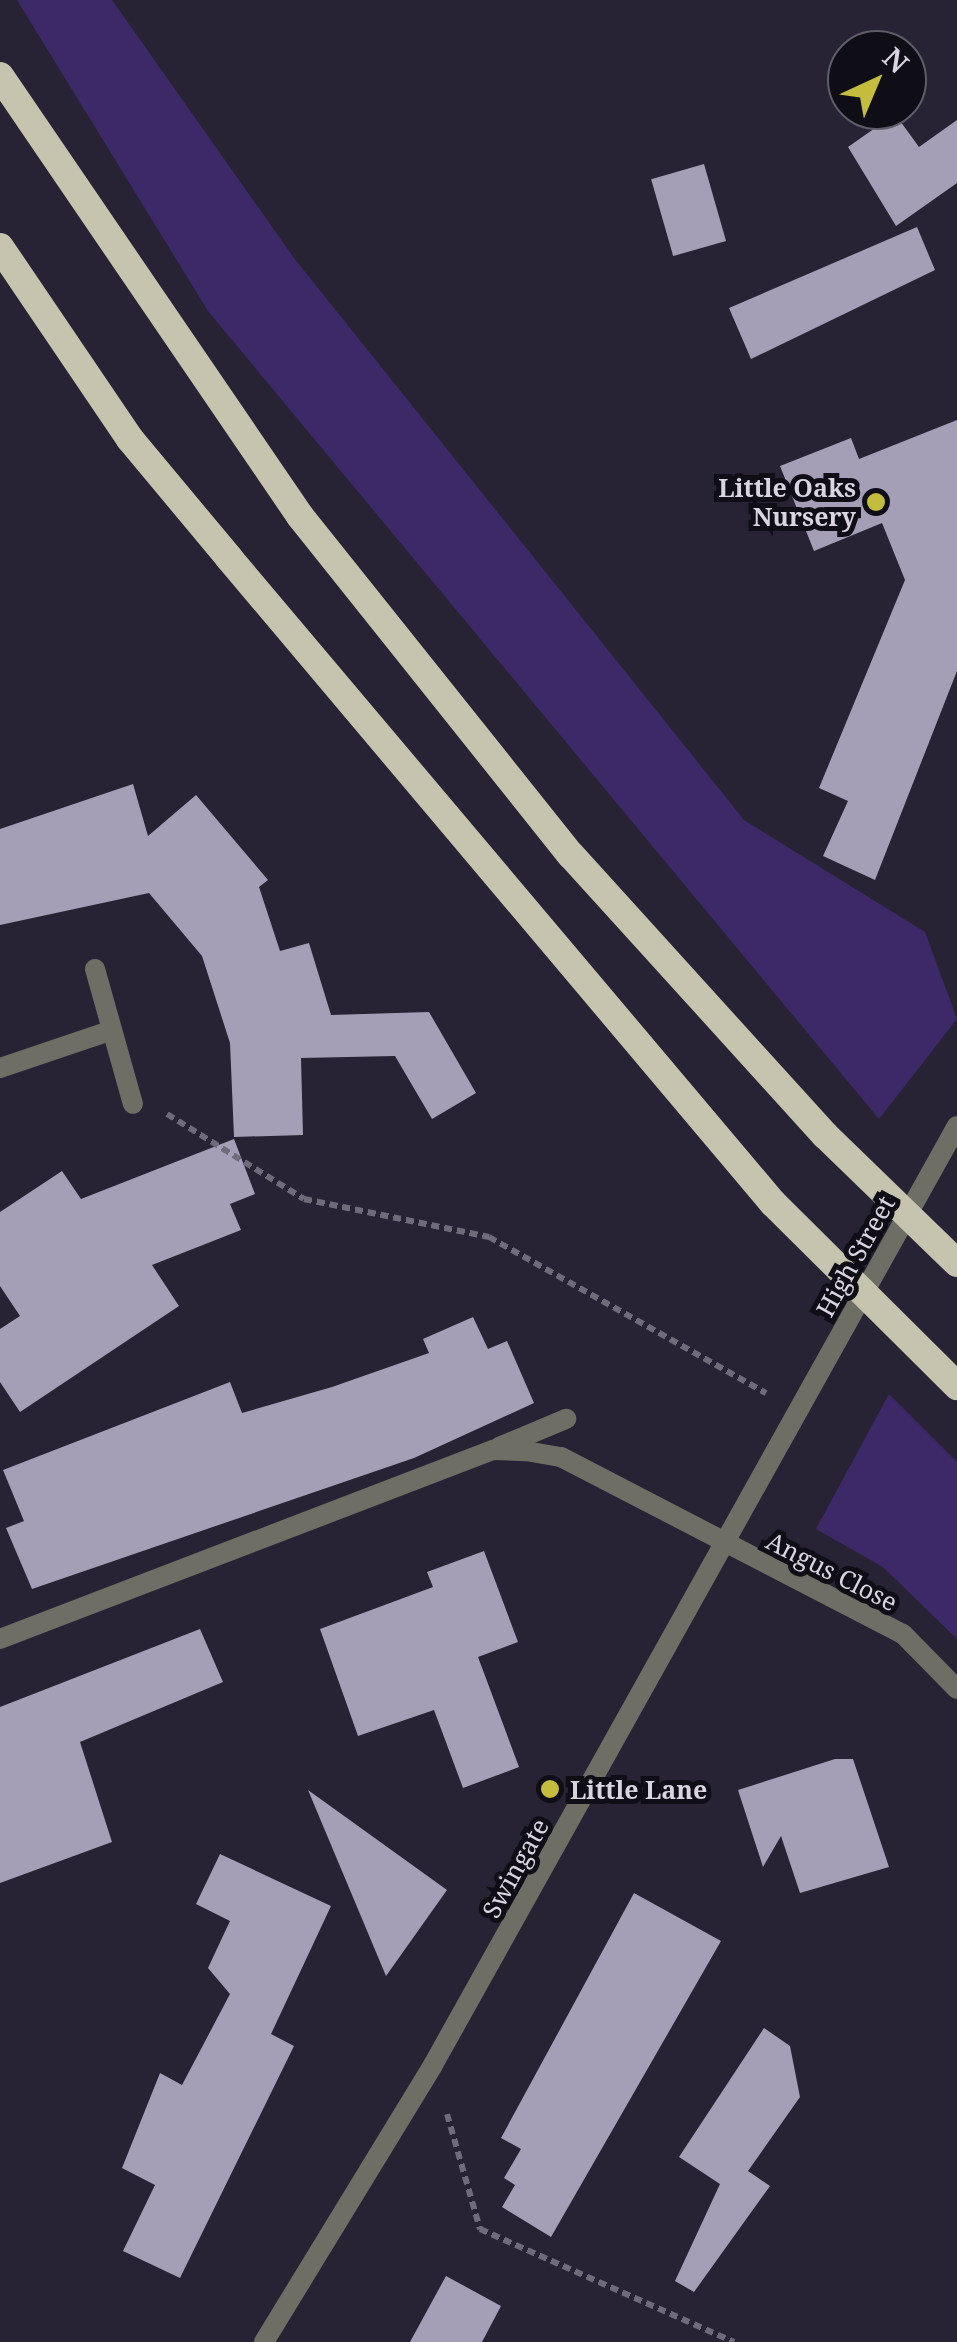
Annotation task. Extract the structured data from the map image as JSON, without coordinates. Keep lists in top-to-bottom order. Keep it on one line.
{"streets":{"street":["High Street","Angus Close","Swingate"]},"crossings":[["High Street","Swingate"],["Angus Close","Swingate"]],"places":["Little Oaks Nursery","Little Lane"],"north":"top right"}
